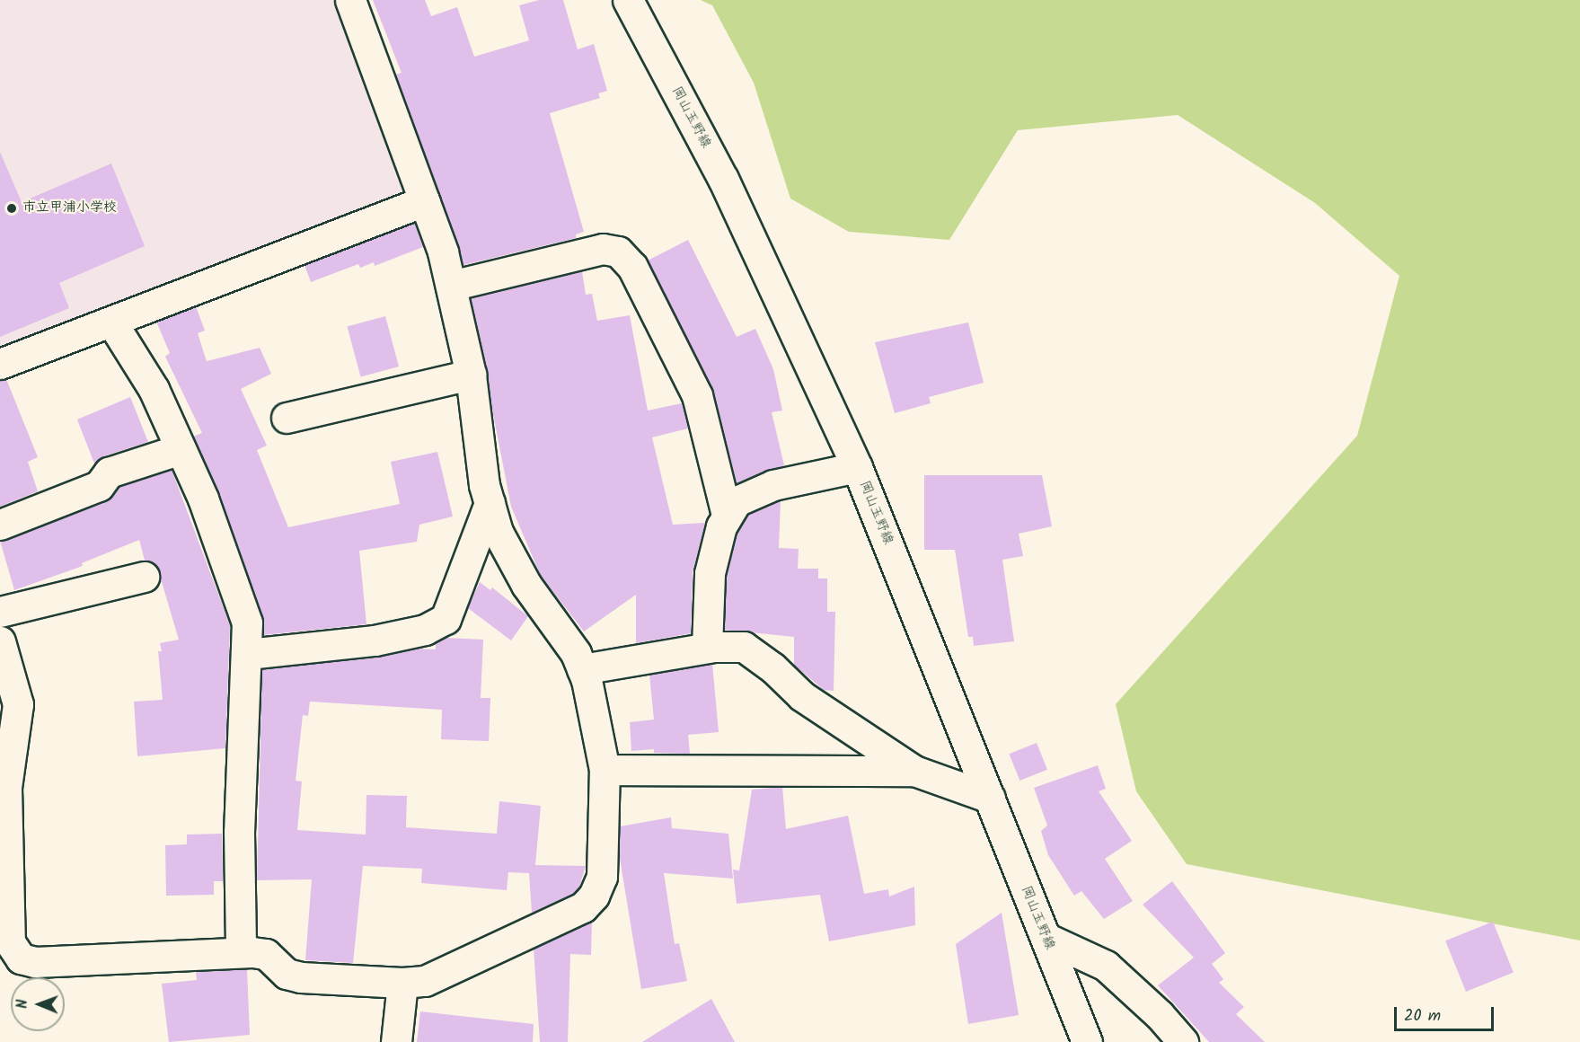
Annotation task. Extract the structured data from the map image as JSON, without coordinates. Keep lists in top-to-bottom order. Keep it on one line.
{"streets":{"street":["岡山玉野線"]},"places":["市立甲浦小学校"],"scale_bar":"20 m","north":"left"}
